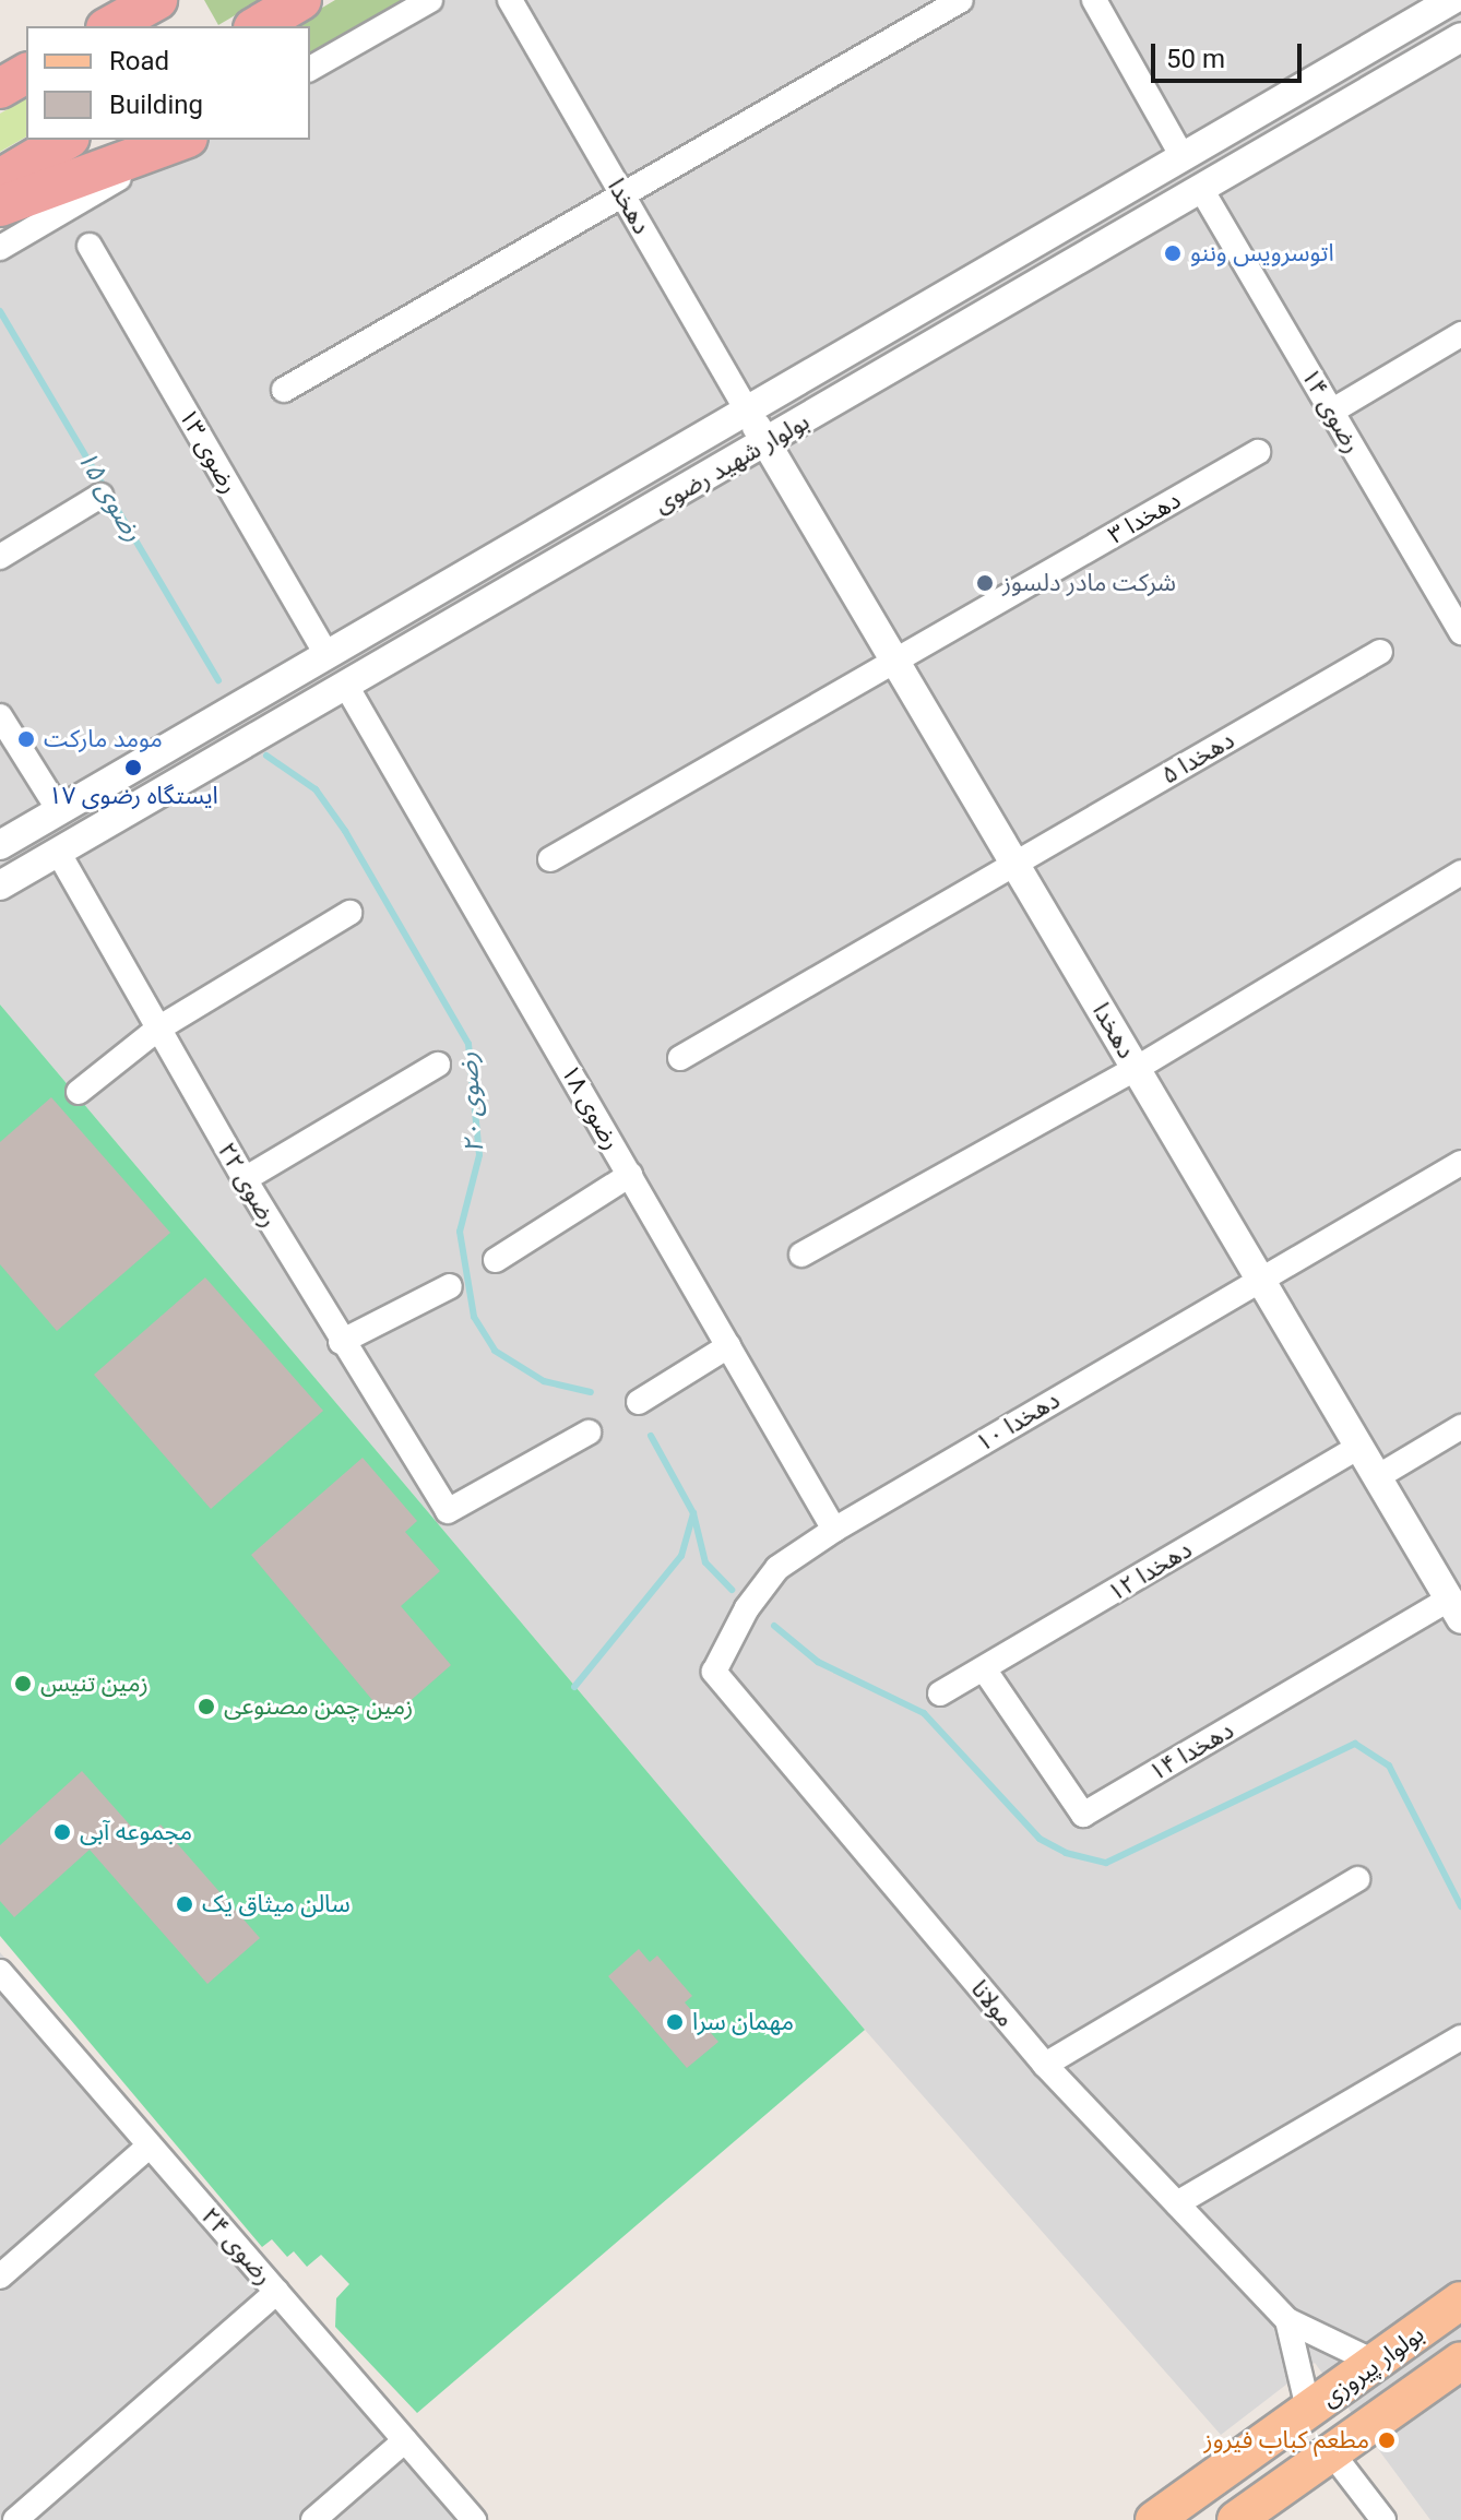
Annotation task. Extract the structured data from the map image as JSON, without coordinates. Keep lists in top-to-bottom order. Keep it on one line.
{"streets":{"main road":["بولوار پیروزی"],"street":["دهخدا","رضوی ۱۴","رضوی ۱۳","بولوار شهید رضوی","دهخدا ۳","دهخدا ۵","رضوی ۱۸","رضوی ۲۲","دهخدا ۱۰","دهخدا ۱۲","دهخدا ۱۴","مولانا","رضوی ۲۴"]},"crossings":[["دهخدا","بولوار شهید رضوی"],["دهخدا","دهخدا ۳"],["دهخدا","دهخدا ۵"],["دهخدا","دهخدا ۱۰"],["دهخدا","دهخدا ۱۲"],["دهخدا","دهخدا ۱۴"],["رضوی ۱۴","بولوار شهید رضوی"],["رضوی ۱۳","بولوار شهید رضوی"],["بولوار شهید رضوی","رضوی ۱۸"],["بولوار شهید رضوی","رضوی ۲۲"],["رضوی ۱۸","دهخدا ۱۰"],["دهخدا ۱۰","مولانا"],["دهخدا ۱۲","دهخدا ۱۴"]],"water":["رضوی ۱۵","رضوی ۲۰"],"places":["اتوسرویس وننو","شرکت مادر دلسوز","مومد مارکت","ایستگاه رضوی ۱۷","زمین تنیس","زمین چمن مصنوعی","مجموعه آبی","سالن میثاق یک","مهمان سرا","مطعم كباب فيروز"],"legend":["Road","Building"],"scale_bar":"50 m"}
